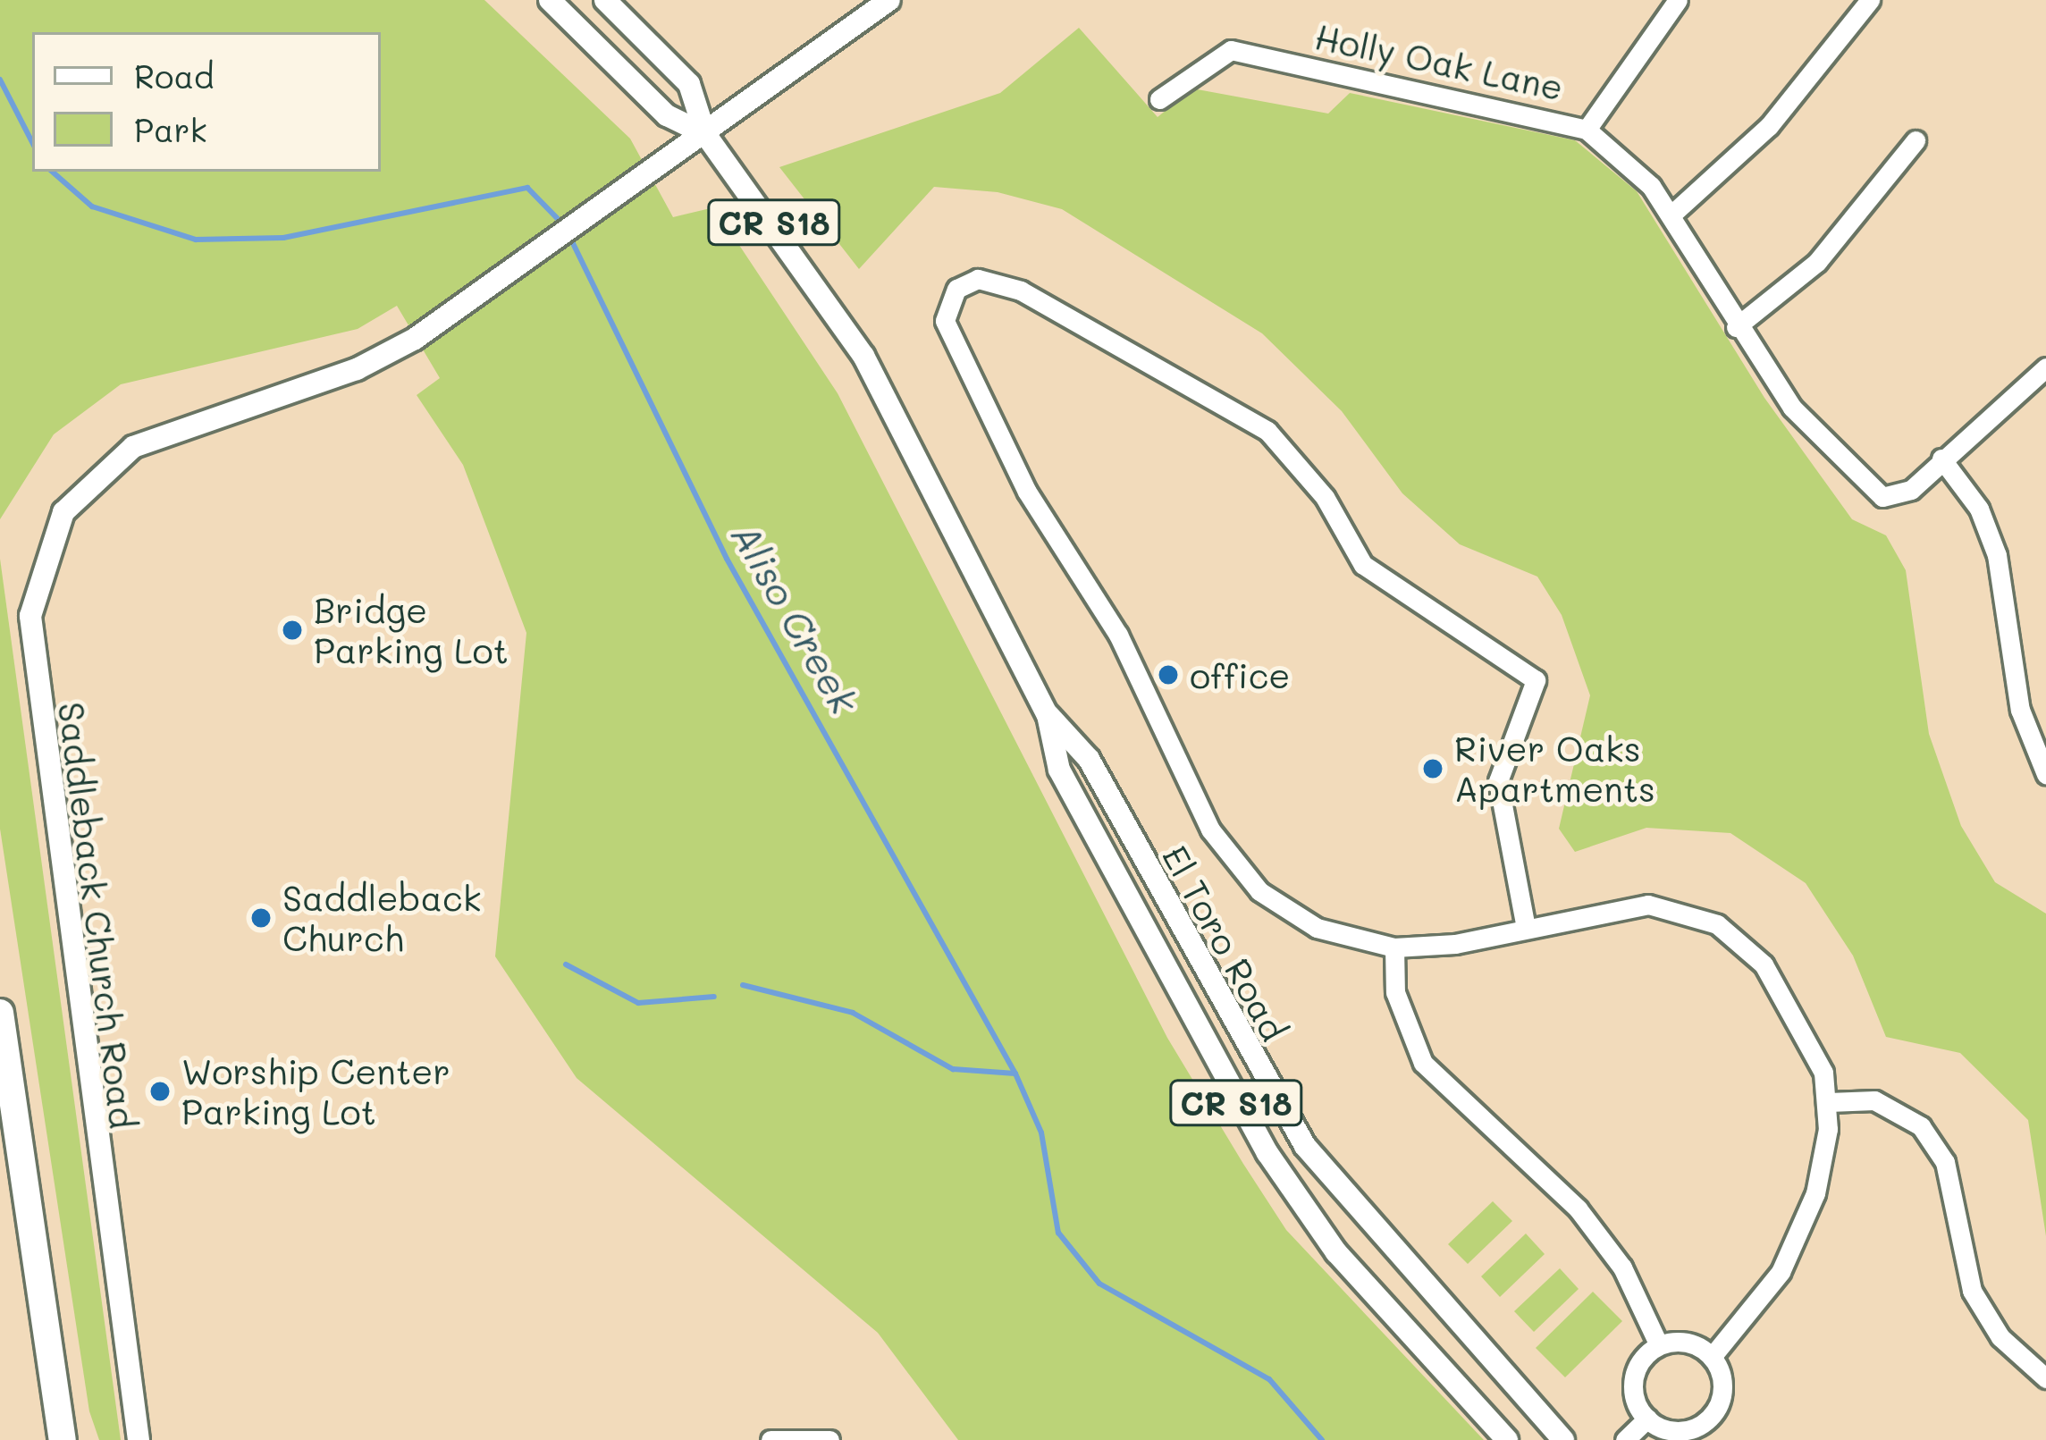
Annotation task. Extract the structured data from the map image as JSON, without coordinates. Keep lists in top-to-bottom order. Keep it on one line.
{"streets":{"main road":["CR S18","Saddleback Church Road","El Toro Road"],"street":["Holly Oak Lane"]},"crossings":[["Saddleback Church Road","El Toro Road"]],"water":["Aliso Creek"],"places":["Bridge Parking Lot","office","River Oaks Apartments","Saddleback Church","Worship Center Parking Lot"],"legend":["Road","Park"]}
